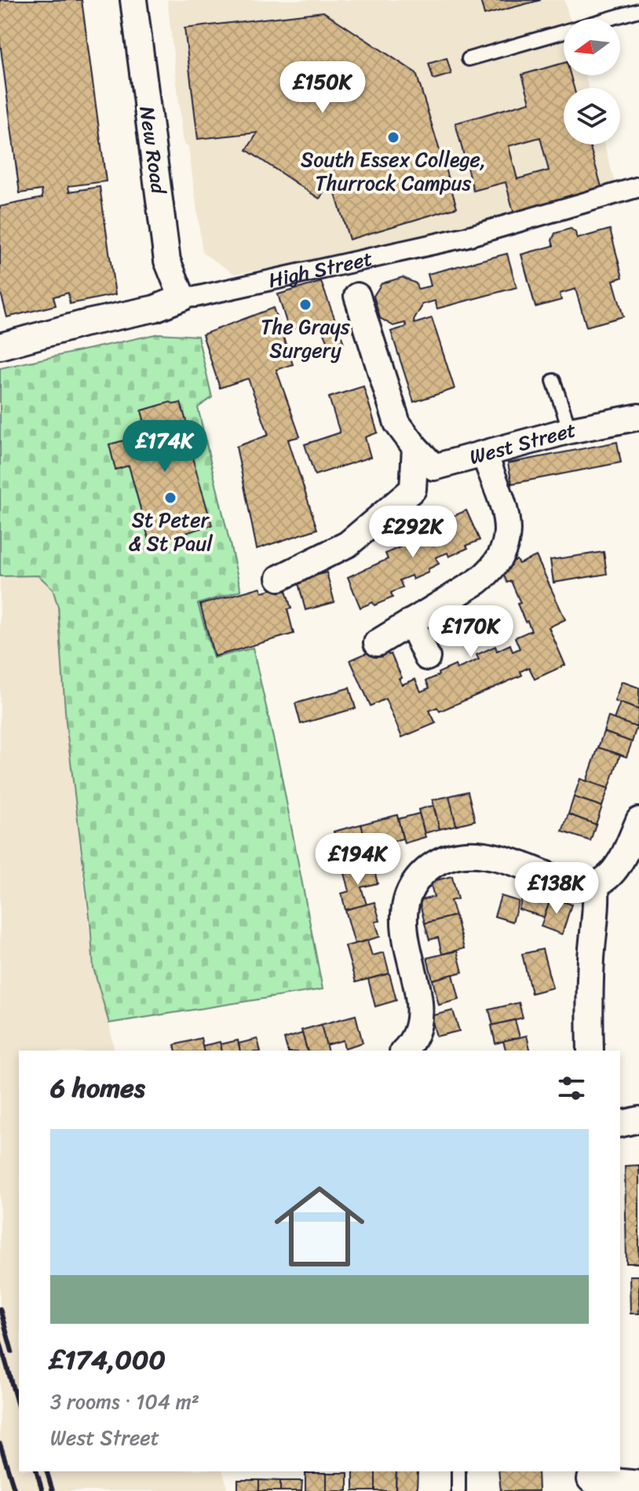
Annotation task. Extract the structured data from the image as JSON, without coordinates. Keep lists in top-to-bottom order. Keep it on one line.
{"streets":{"street":["New Road","High Street","West Street"]},"crossings":[["New Road","High Street"]],"places":["South Essex College, Thurrock Campus","The Grays Surgery","St Peter & St Paul"],"north":"left","page":{"price":["£150K","£174K","£292K","£170K","£194K","£138K"],"heading":"6 homes","list":[{"name":"£174,000","note":"3 rooms · 104 m² · West Street"}]}}
